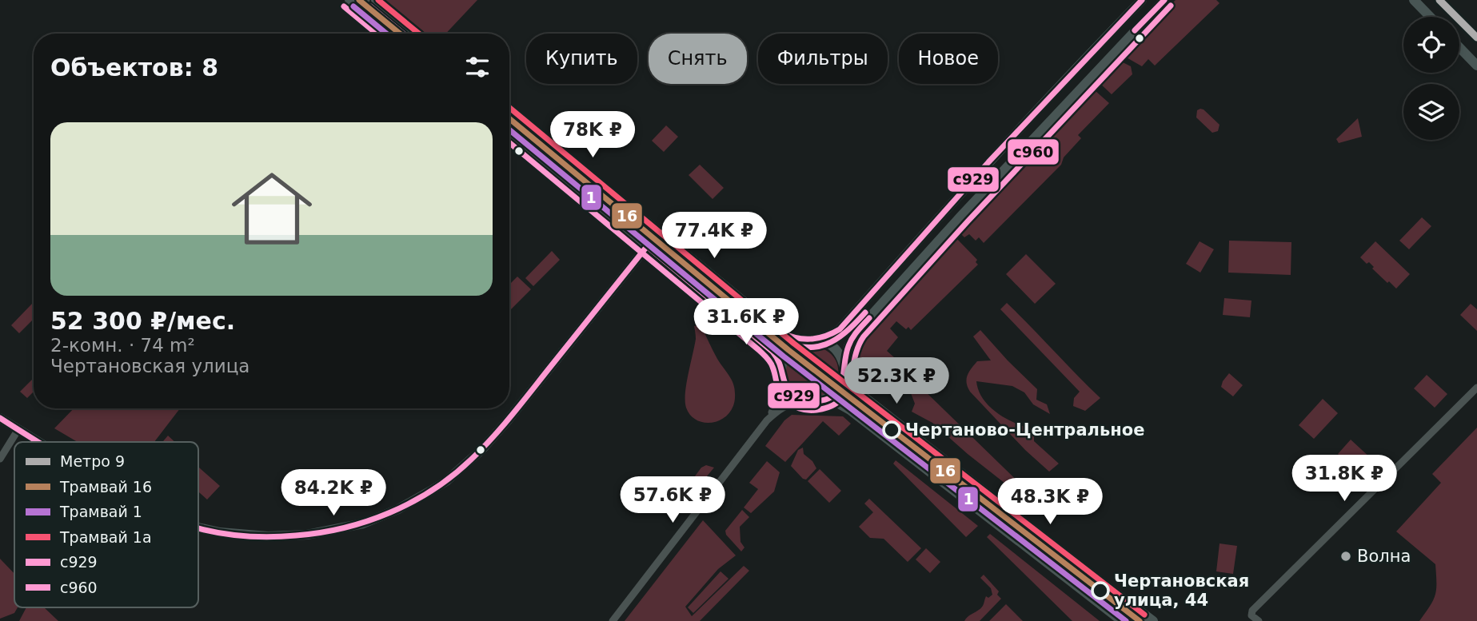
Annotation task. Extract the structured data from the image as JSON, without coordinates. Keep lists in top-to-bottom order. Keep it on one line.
{"places":["Чертаново-Центральное","Волна","Чертановская улица, 44"],"lines":["metro line 9","tram line 16","tram line 1а","transit line с929","transit line с960","tram line 1"],"legend":["Метро 9","Трамвай 16","Трамвай 1","Трамвай 1а","с929","с960"],"page":{"chip":["Купить","Снять","Фильтры","Новое"],"heading":"Объектов: 8","list":[{"name":"52 300 ₽/мес.","note":"2-комн. · 74 m² · Чертановская улица"}],"price":["78K ₽","77.4K ₽","31.6K ₽","52.3K ₽","31.8K ₽","84.2K ₽","57.6K ₽","48.3K ₽"]}}
